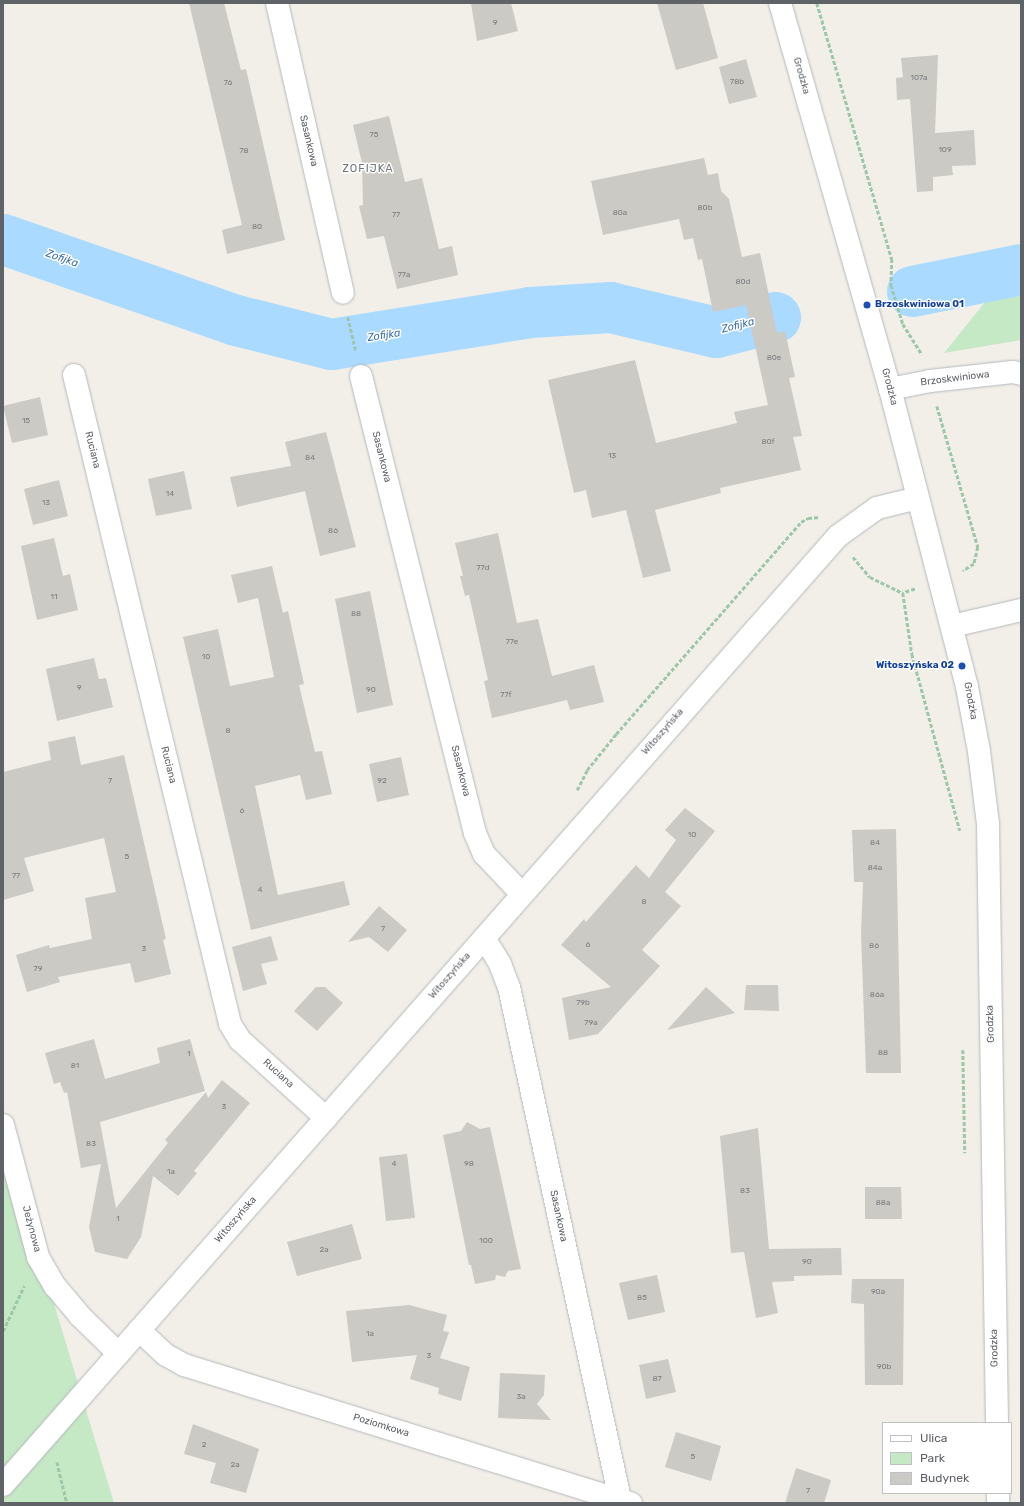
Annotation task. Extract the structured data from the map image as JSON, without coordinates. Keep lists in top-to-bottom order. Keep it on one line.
{"streets":{"street":["Grodzka","Sasankowa","Brzoskwiniowa","Ruciana","Witoszyńska","Jeżynowa","Poziomkowa"]},"crossings":[["Grodzka","Brzoskwiniowa"],["Grodzka","Witoszyńska"],["Sasankowa","Witoszyńska"],["Sasankowa","Poziomkowa"],["Ruciana","Witoszyńska"],["Witoszyńska","Jeżynowa"],["Witoszyńska","Poziomkowa"]],"districts":["ZOFIJKA"],"water":["Zofijka"],"places":["Brzoskwiniowa 01","Witoszyńska 02"],"house_numbers":["9","107a","78b","76","75","109","78","80b","80a","77","80","77a","80d","80e","15","80f","13","84","14","13","86","77d","11","88","77e","10","9","90","77f","8","7","92","6","10","84","5","84a","77","4","8","7","6","86","3","79","86a","79b","79a","88","1","81","3","83","4","98","1a","83","88a","1","100","2a","90","90a","85","1a","3","90b","87","3a","2","5","2a","7"],"legend":["Ulica","Park","Budynek"]}
